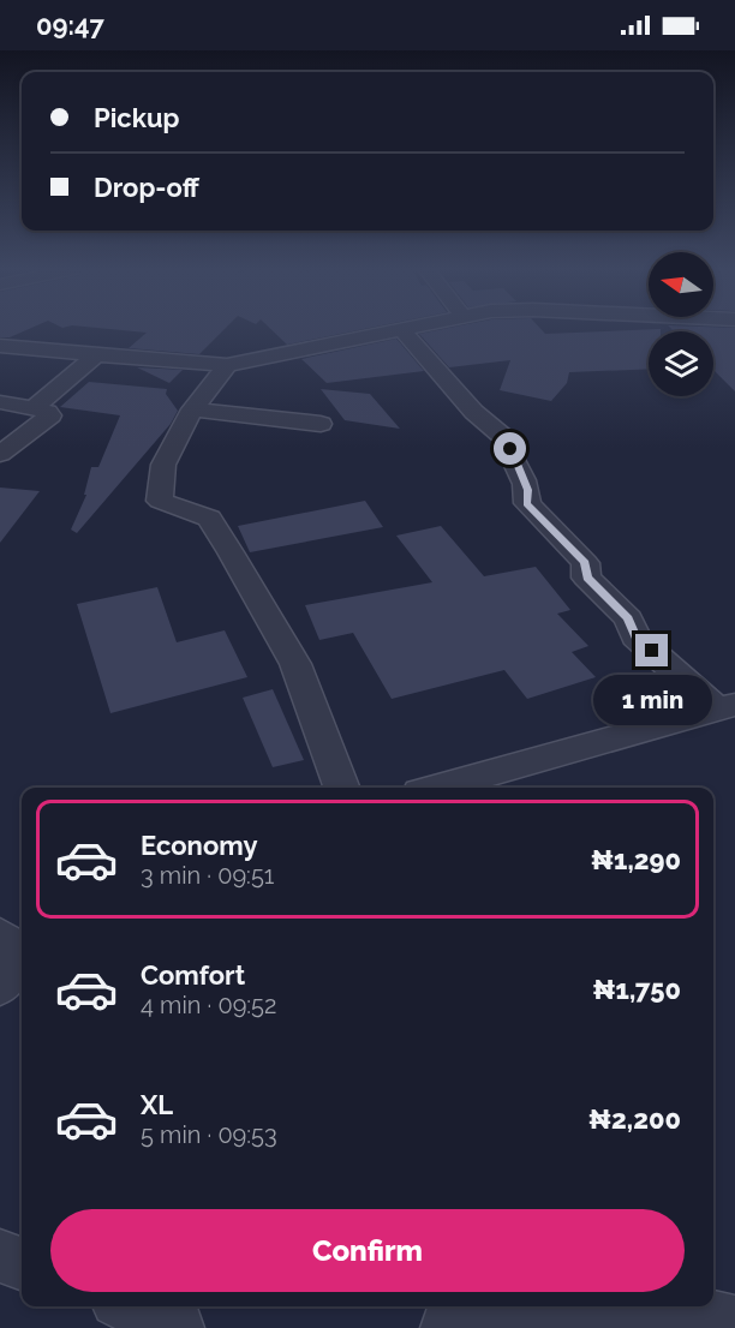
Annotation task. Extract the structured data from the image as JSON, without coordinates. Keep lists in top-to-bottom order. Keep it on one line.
{"north":"left","page":{"status":"09:47","banner":["Pickup","Drop-off"],"bubble":"1 min","list":[{"name":"Economy","note":"3 min · 09:51","value":"₦1,290"},{"name":"Comfort","note":"4 min · 09:52","value":"₦1,750"},{"name":"XL","note":"5 min · 09:53","value":"₦2,200"}],"buttons":"Confirm"}}
